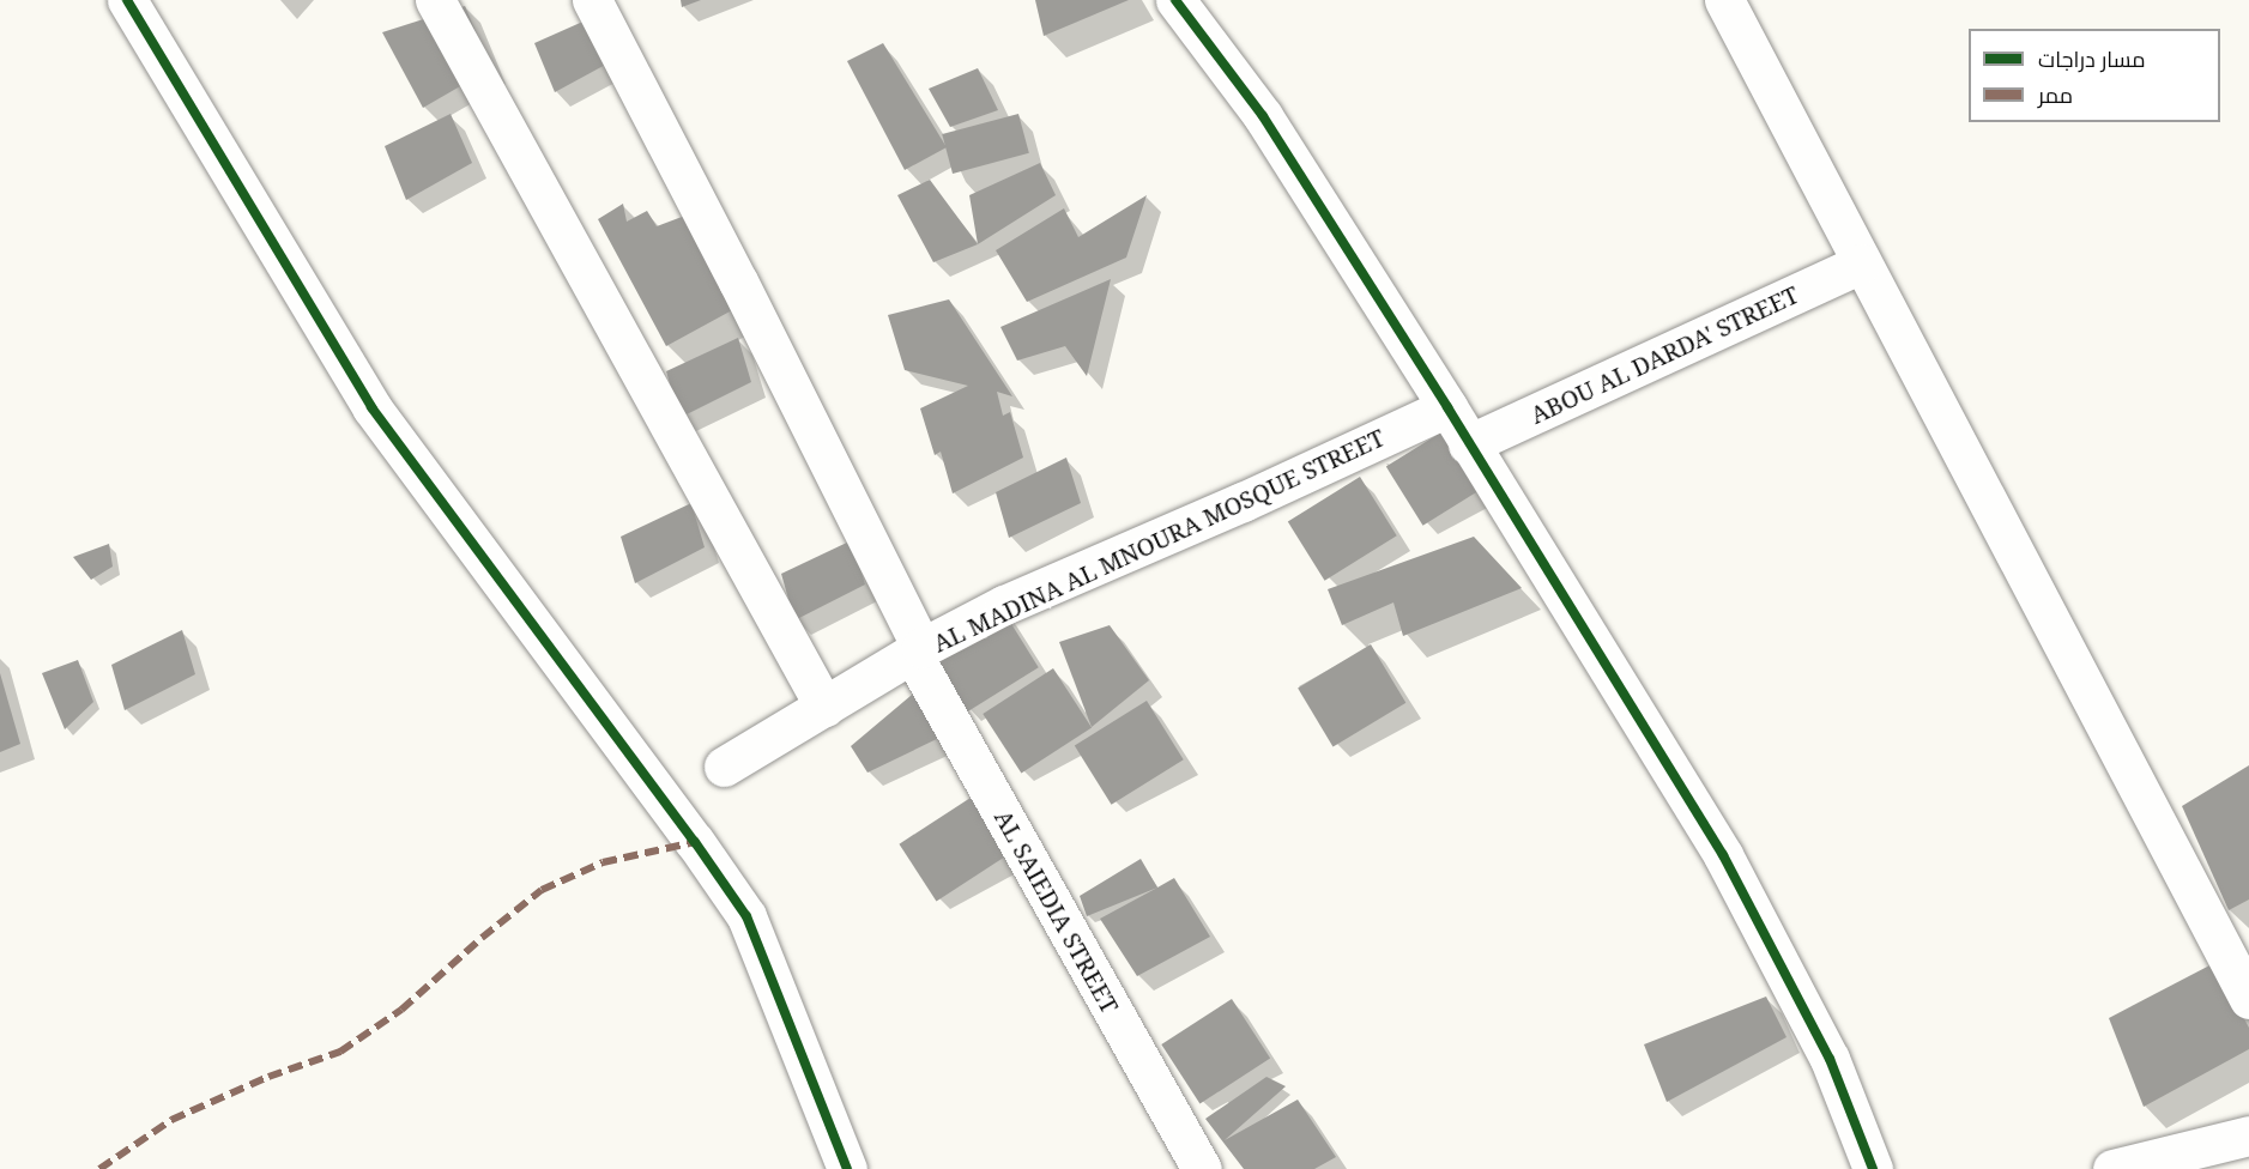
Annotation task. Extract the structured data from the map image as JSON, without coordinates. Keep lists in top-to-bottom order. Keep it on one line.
{"streets":{"street":["ABOU AL DARDA' STREET","AL MADINA AL MNOURA MOSQUE STREET","AL SAIEDIA STREET"]},"crossings":[["AL MADINA AL MNOURA MOSQUE STREET","AL SAIEDIA STREET"]],"legend":["مسار دراجات","ممر"]}
